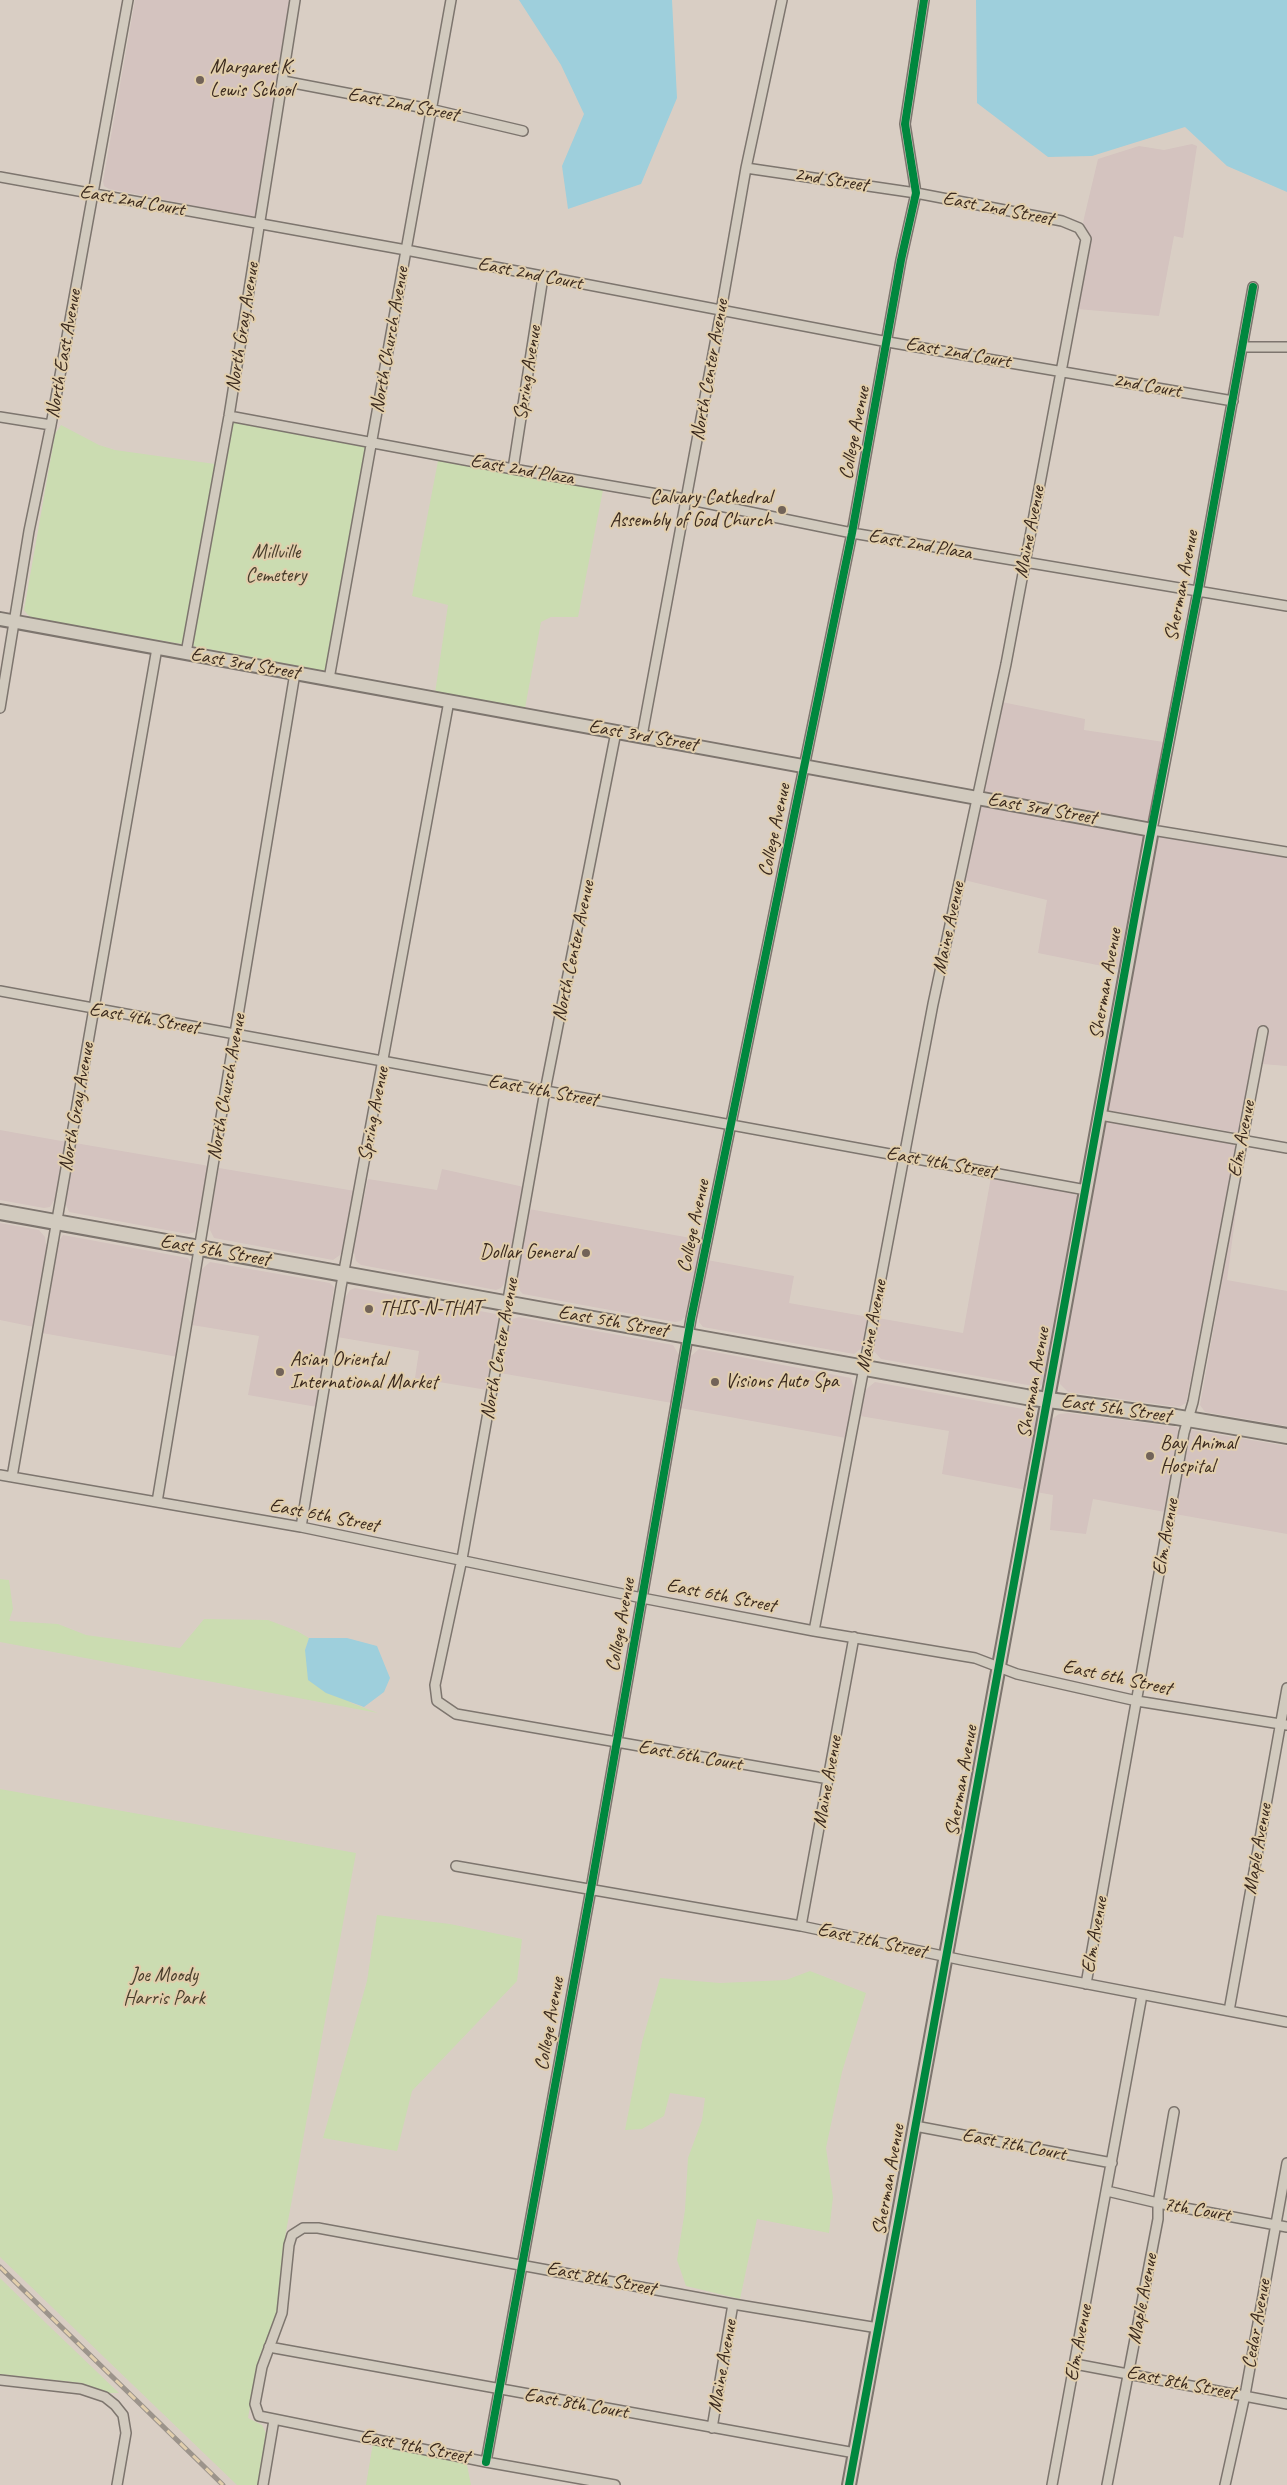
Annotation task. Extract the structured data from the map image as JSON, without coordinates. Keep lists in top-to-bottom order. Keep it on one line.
{"streets":{"main road":["East 5th Street"],"street":["East 2nd Street","2nd Street","East 2nd Court","North Gray Avenue","North Church Avenue","North East Avenue","North Center Avenue","Spring Avenue","2nd Court","College Avenue","East 2nd Plaza","Maine Avenue","Sherman Avenue","East 3rd Street","East 4th Street","Elm Avenue","East 6th Street","East 6th Court","Maple Avenue","East 7th Street","East 7th Court","7th Court","East 8th Street","Cedar Avenue","East 8th Court","East 9th Street"]},"crossings":[["East 2nd Street","2nd Street"],["East 2nd Street","North Gray Avenue"],["East 2nd Street","North Church Avenue"],["East 2nd Street","College Avenue"],["East 2nd Street","Maine Avenue"],["2nd Street","North Center Avenue"],["2nd Street","College Avenue"],["East 2nd Court","North Gray Avenue"],["East 2nd Court","North Church Avenue"],["East 2nd Court","North East Avenue"],["East 2nd Court","North Center Avenue"],["East 2nd Court","Spring Avenue"],["East 2nd Court","2nd Court"],["East 2nd Court","College Avenue"],["East 2nd Court","Maine Avenue"],["North Gray Avenue","East 2nd Plaza"],["North Gray Avenue","East 3rd Street"],["North Gray Avenue","East 4th Street"],["North Gray Avenue","East 5th Street"],["North Gray Avenue","East 6th Street"],["North Church Avenue","East 2nd Plaza"],["North Church Avenue","East 3rd Street"],["North Church Avenue","East 4th Street"],["North Church Avenue","East 5th Street"],["North Church Avenue","East 6th Street"],["North East Avenue","East 3rd Street"],["North Center Avenue","East 2nd Plaza"],["North Center Avenue","East 3rd Street"],["North Center Avenue","East 4th Street"],["North Center Avenue","East 5th Street"],["North Center Avenue","East 6th Street"],["North Center Avenue","East 6th Court"],["Spring Avenue","East 2nd Plaza"],["Spring Avenue","East 3rd Street"],["Spring Avenue","East 4th Street"],["Spring Avenue","East 5th Street"],["Spring Avenue","East 6th Street"],["2nd Court","Maine Avenue"],["2nd Court","Sherman Avenue"],["College Avenue","East 2nd Plaza"],["College Avenue","East 3rd Street"],["College Avenue","East 4th Street"],["College Avenue","East 5th Street"],["College Avenue","East 6th Street"],["College Avenue","East 6th Court"],["College Avenue","East 7th Street"],["College Avenue","East 8th Street"],["College Avenue","East 8th Court"],["College Avenue","East 9th Street"],["East 2nd Plaza","Maine Avenue"],["East 2nd Plaza","Sherman Avenue"],["Maine Avenue","East 3rd Street"],["Maine Avenue","East 4th Street"],["Maine Avenue","East 5th Street"],["Maine Avenue","East 6th Street"],["Maine Avenue","East 6th Court"],["Maine Avenue","East 7th Street"],["Maine Avenue","East 8th Street"],["Maine Avenue","East 8th Court"],["Sherman Avenue","East 3rd Street"],["Sherman Avenue","East 4th Street"],["Sherman Avenue","East 5th Street"],["Sherman Avenue","East 6th Street"],["Sherman Avenue","East 7th Street"],["Sherman Avenue","East 7th Court"],["Sherman Avenue","East 8th Street"],["Sherman Avenue","East 8th Court"],["Elm Avenue","East 5th Street"],["Elm Avenue","East 6th Street"],["Elm Avenue","East 7th Street"],["Elm Avenue","East 7th Court"],["Elm Avenue","7th Court"],["Elm Avenue","East 8th Street"],["East 6th Street","Maple Avenue"],["Maple Avenue","East 7th Street"],["Maple Avenue","7th Court"],["Maple Avenue","East 8th Street"],["7th Court","Cedar Avenue"],["East 8th Street","Cedar Avenue"],["East 8th Street","East 8th Court"]],"parks":["Millville Cemetery","Joe Moody Harris Park"],"places":["Margaret K. Lewis School","Calvary Cathedral Assembly of God Church","Dollar General","THIS-N-THAT","Asian Oriental International Market","Visions Auto Spa","Bay Animal Hospital"]}
